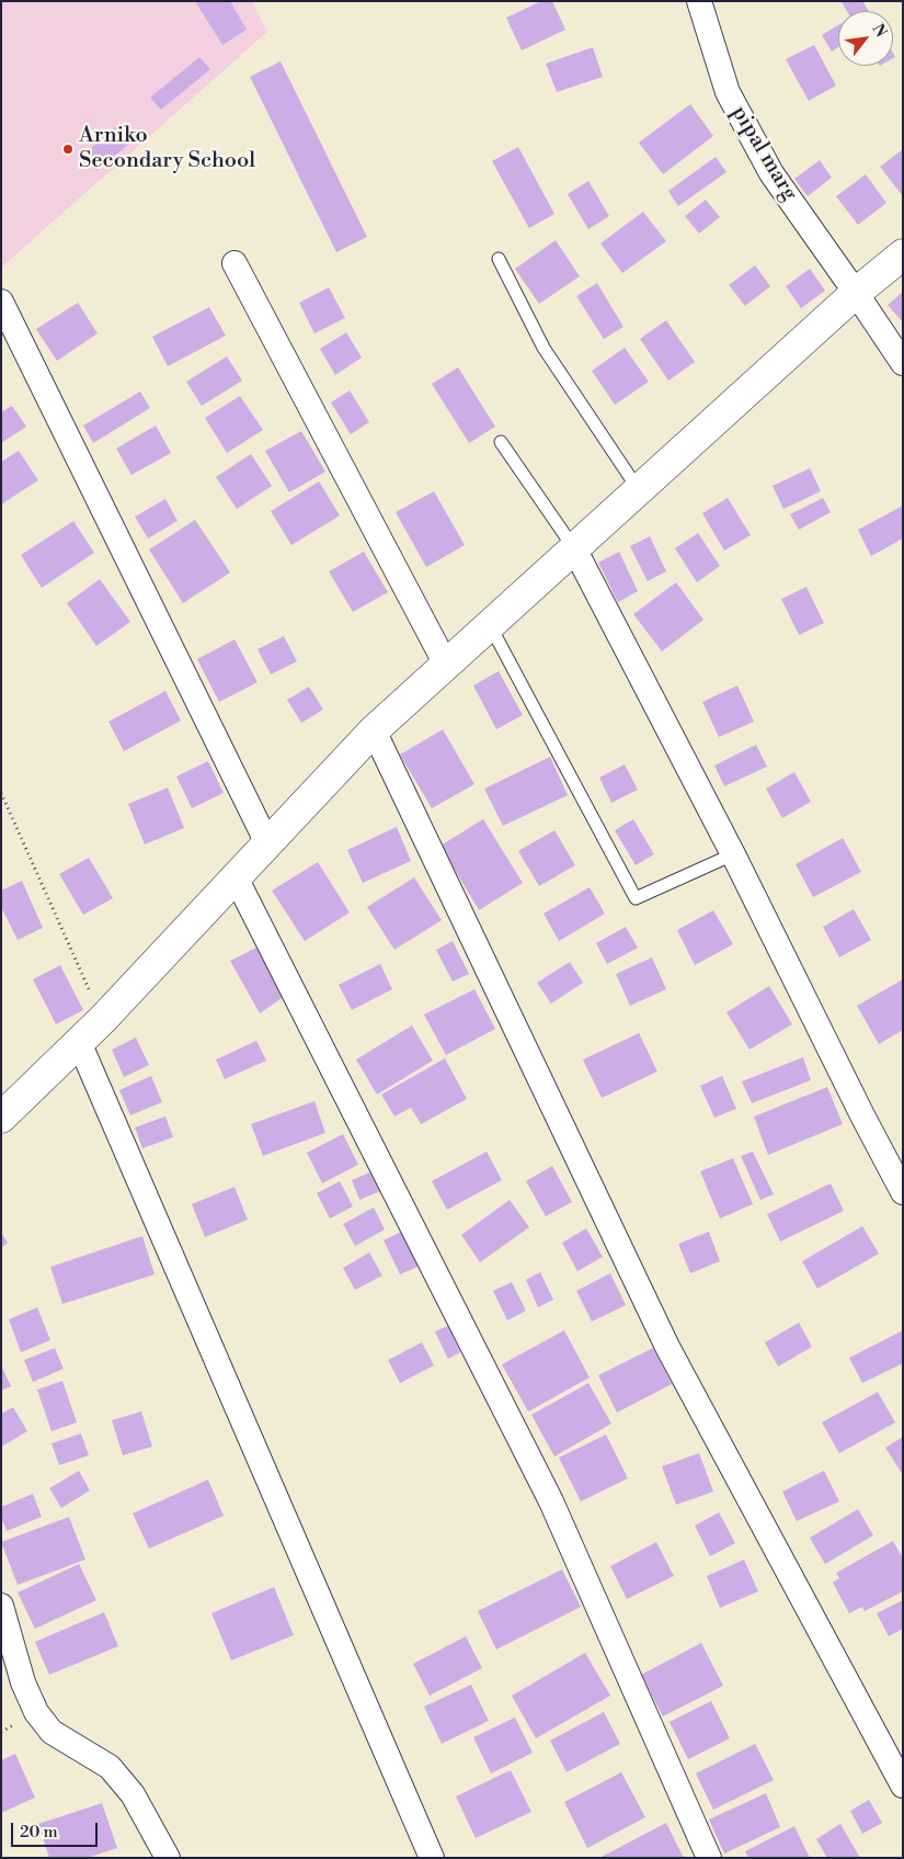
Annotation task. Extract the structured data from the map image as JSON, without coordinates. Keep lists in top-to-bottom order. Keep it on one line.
{"streets":{"street":["pipal marg"]},"places":["Arniko Secondary School"],"scale_bar":"20 m","north":"top right"}
